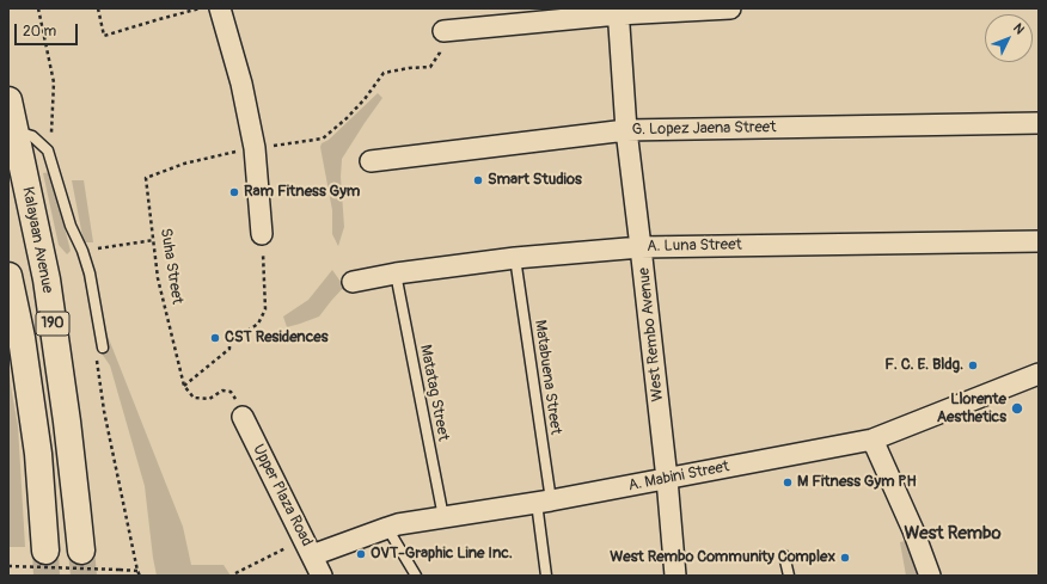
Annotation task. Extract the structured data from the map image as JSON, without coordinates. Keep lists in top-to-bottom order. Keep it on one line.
{"streets":{"main road":["Kalayaan Avenue","190"],"street":["G. Lopez Jaena Street","A. Luna Street","West Rembo Avenue","A. Mabini Street","Upper Plaza Road"],"lane":["Matabuena Street","Matatag Street"],"path":["Suha Street"]},"crossings":[["G. Lopez Jaena Street","West Rembo Avenue"],["A. Luna Street","West Rembo Avenue"],["A. Luna Street","Matabuena Street"],["A. Luna Street","Matatag Street"],["West Rembo Avenue","A. Mabini Street"],["Matabuena Street","A. Mabini Street"],["Matatag Street","A. Mabini Street"],["A. Mabini Street","Upper Plaza Road"]],"districts":["West Rembo"],"places":["Smart Studios","Ram Fitness Gym","CST Residences","F. C. E. Bldg.","Llorente Aesthetics","M Fitness Gym PH","OVT-Graphic Line Inc.","West Rembo Community Complex"],"scale_bar":"20 m","north":"top right"}
